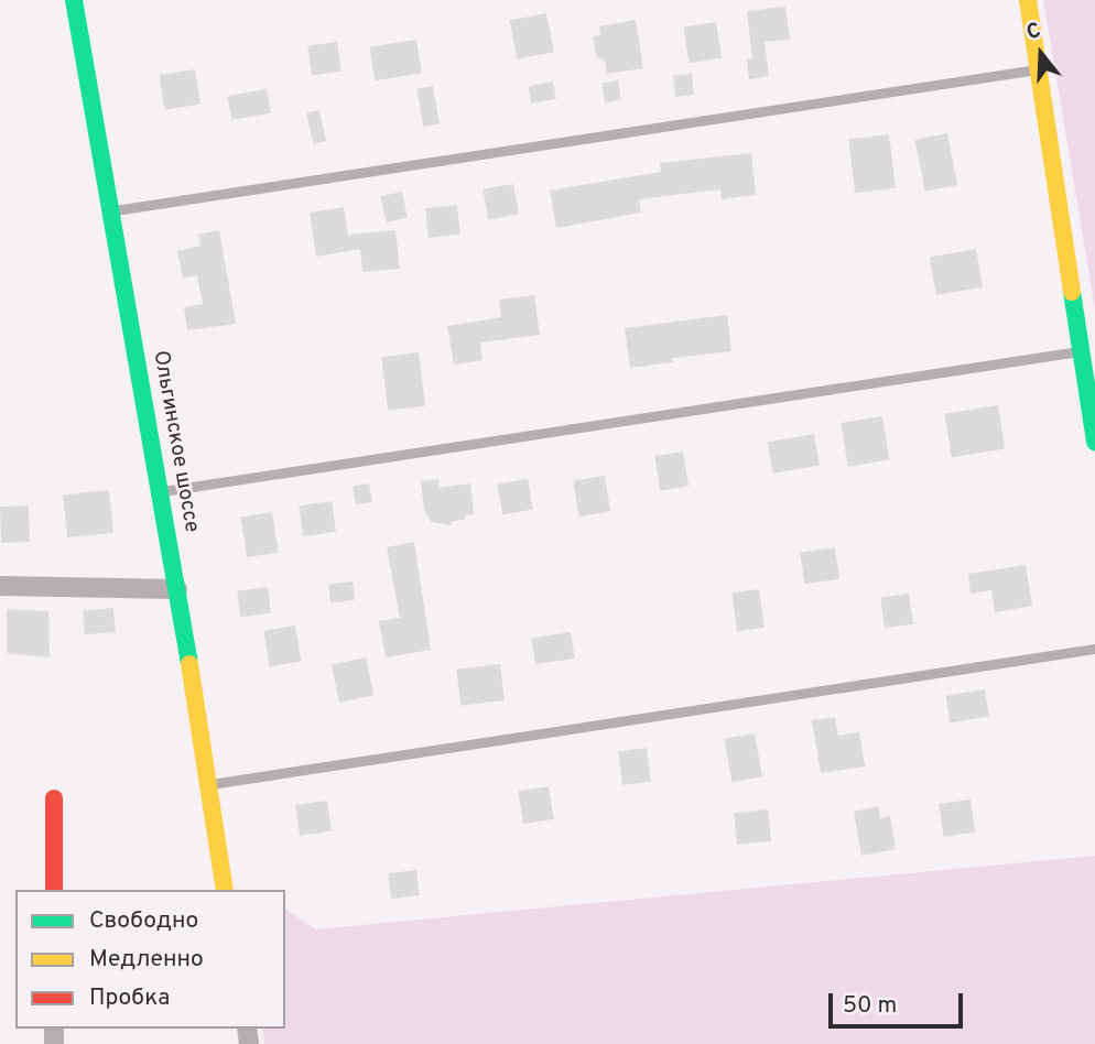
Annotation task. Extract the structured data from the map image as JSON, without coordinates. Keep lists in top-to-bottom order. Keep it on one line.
{"streets":{"street":["Ольгинское шоссе"]},"legend":["Свободно","Медленно","Пробка"],"scale_bar":"50 m","north":"top"}
